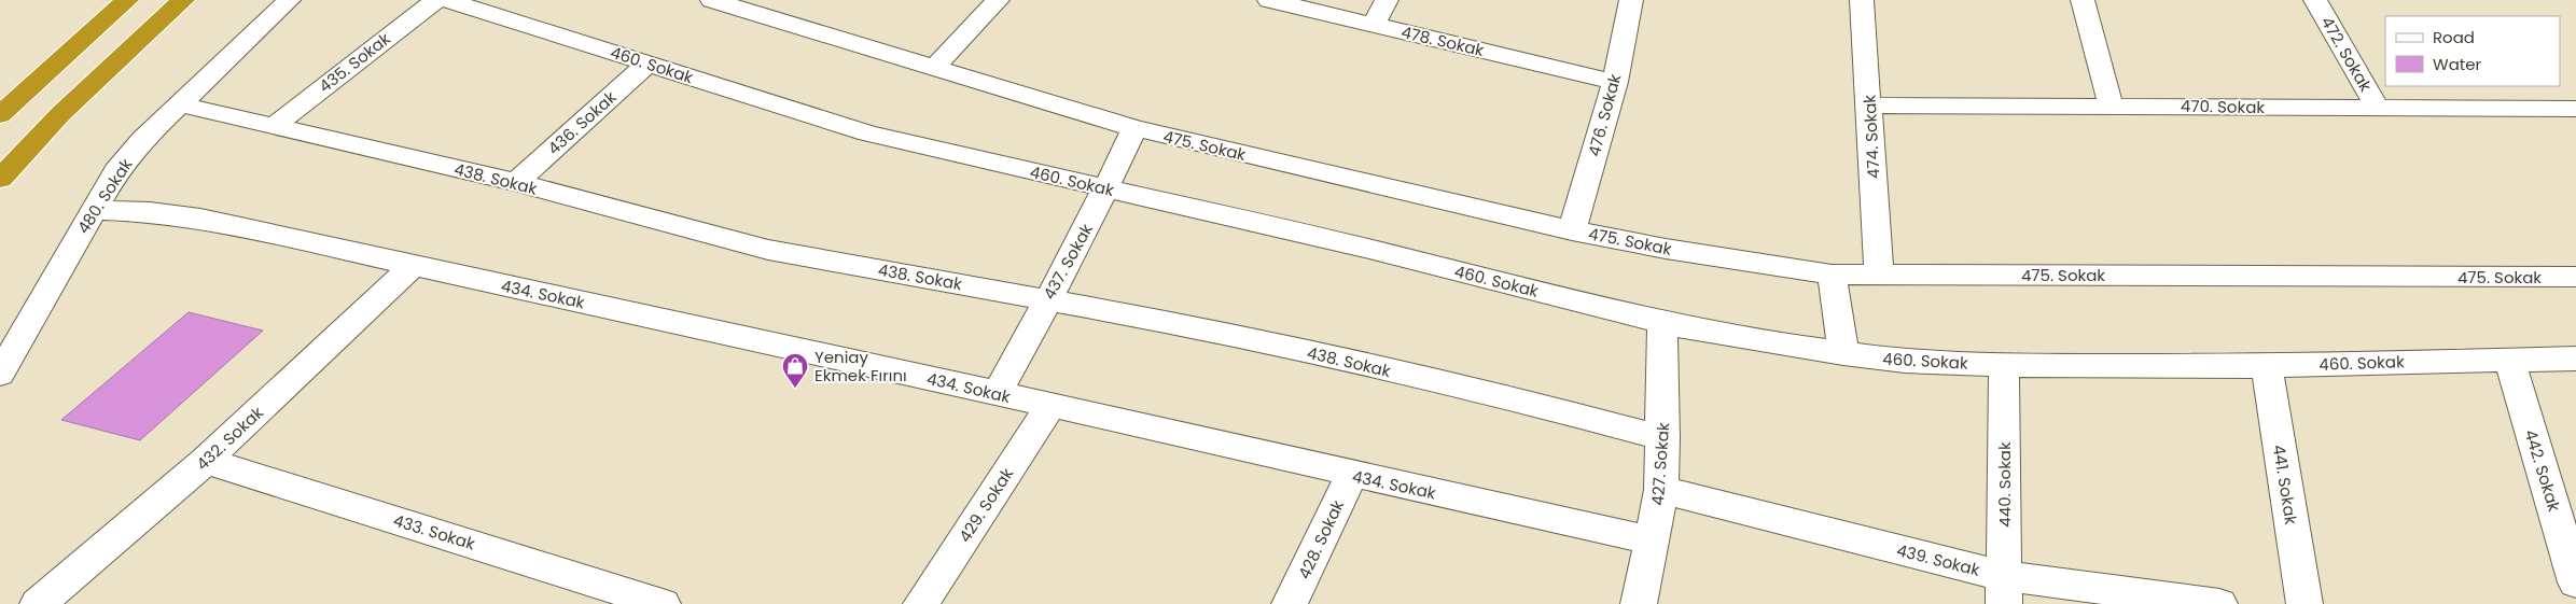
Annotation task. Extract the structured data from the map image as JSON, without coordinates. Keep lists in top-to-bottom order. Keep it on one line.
{"streets":{"street":["478. Sokak","472. Sokak","435. Sokak","460. Sokak","470. Sokak","476. Sokak","436. Sokak","474. Sokak","475. Sokak","438. Sokak","480. Sokak","437. Sokak","434. Sokak","432. Sokak","427. Sokak","442. Sokak","440. Sokak","441. Sokak","429. Sokak","433. Sokak","428. Sokak","439. Sokak"]},"crossings":[["478. Sokak","476. Sokak"],["472. Sokak","470. Sokak"],["435. Sokak","438. Sokak"],["460. Sokak","436. Sokak"],["460. Sokak","437. Sokak"],["460. Sokak","427. Sokak"],["460. Sokak","442. Sokak"],["460. Sokak","440. Sokak"],["460. Sokak","441. Sokak"],["470. Sokak","474. Sokak"],["476. Sokak","475. Sokak"],["436. Sokak","438. Sokak"],["474. Sokak","475. Sokak"],["475. Sokak","437. Sokak"],["438. Sokak","480. Sokak"],["438. Sokak","437. Sokak"],["438. Sokak","427. Sokak"],["480. Sokak","434. Sokak"],["437. Sokak","434. Sokak"],["434. Sokak","432. Sokak"],["434. Sokak","427. Sokak"],["434. Sokak","429. Sokak"],["434. Sokak","428. Sokak"],["432. Sokak","433. Sokak"],["427. Sokak","439. Sokak"],["440. Sokak","439. Sokak"]],"places":{"shop":["Yeniay Ekmek Fırını"]},"legend":["Road","Water"]}
